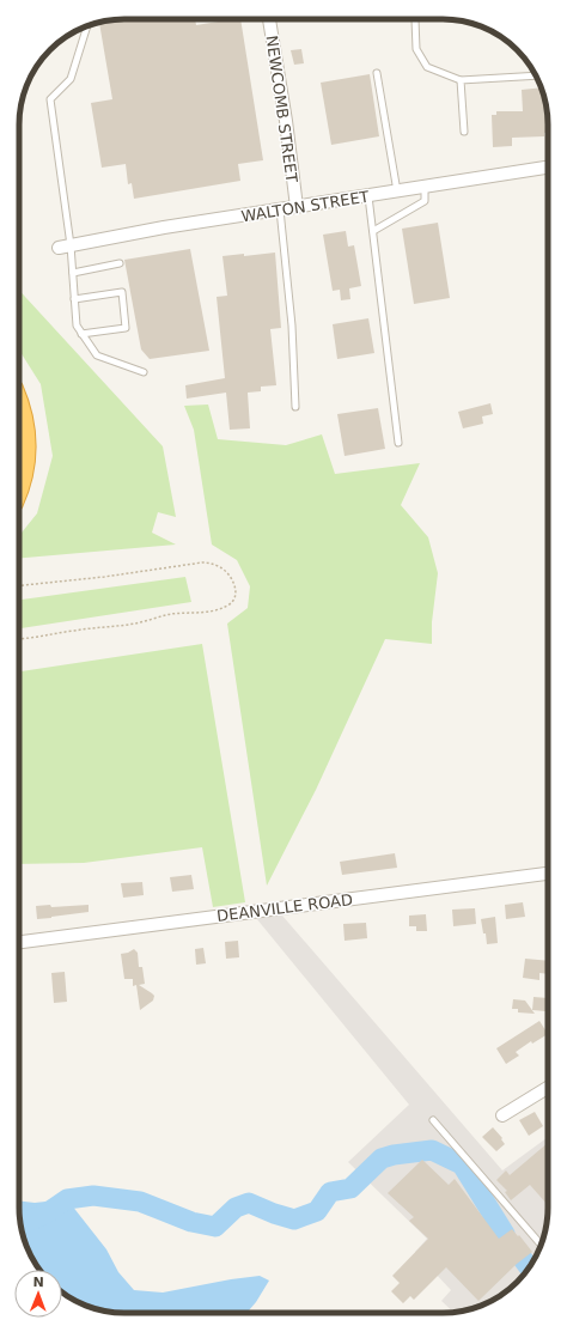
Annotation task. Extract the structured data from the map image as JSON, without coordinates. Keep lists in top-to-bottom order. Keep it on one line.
{"streets":{"street":["NEWCOMB STREET","WALTON STREET","DEANVILLE ROAD"]},"crossings":[["NEWCOMB STREET","WALTON STREET"]],"north":"top"}
